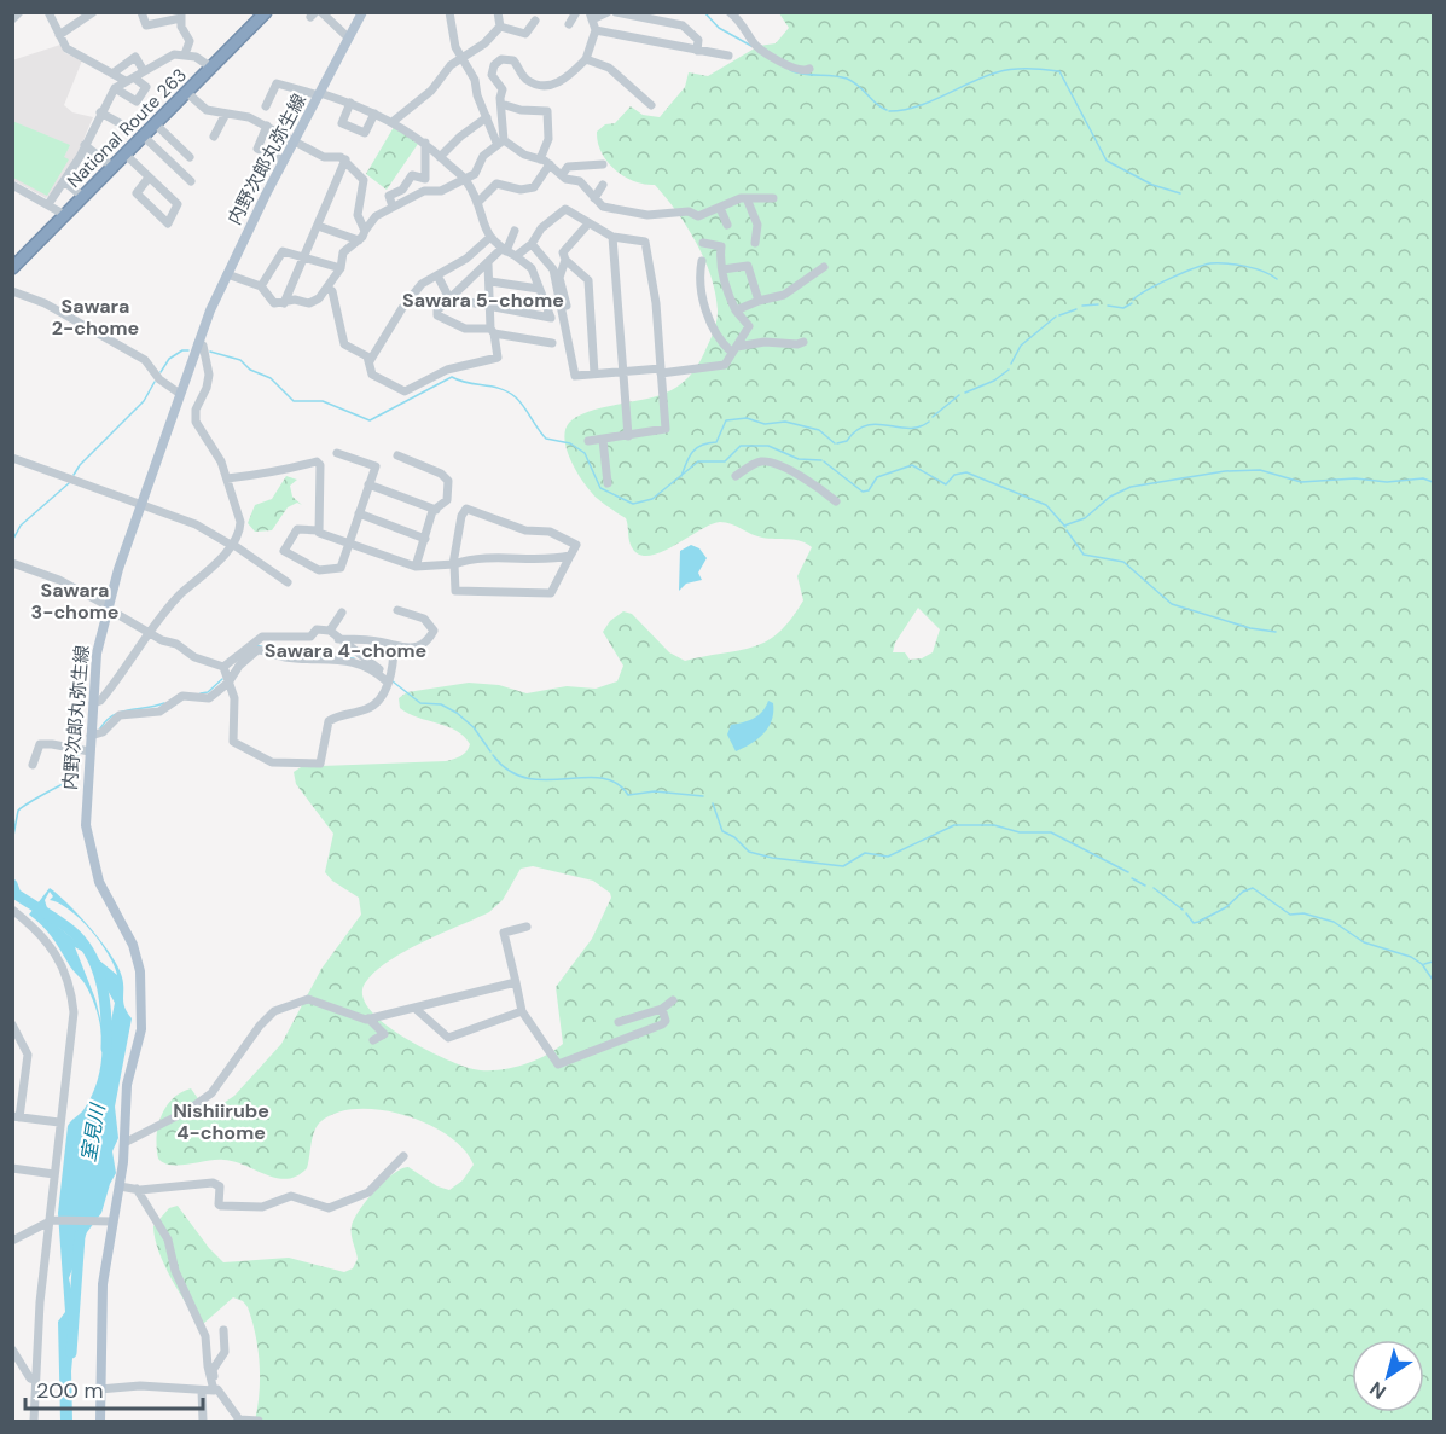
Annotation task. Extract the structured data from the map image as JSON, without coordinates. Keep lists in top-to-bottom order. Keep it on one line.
{"streets":{"highway":["National Route 263"],"main road":["内野次郎丸弥生線"]},"districts":["Sawara 5-chome","Sawara 2-chome","Sawara 3-chome","Sawara 4-chome","Nishiirube 4-chome"],"water":["室見川"],"scale_bar":"200 m","north":"bottom left"}
